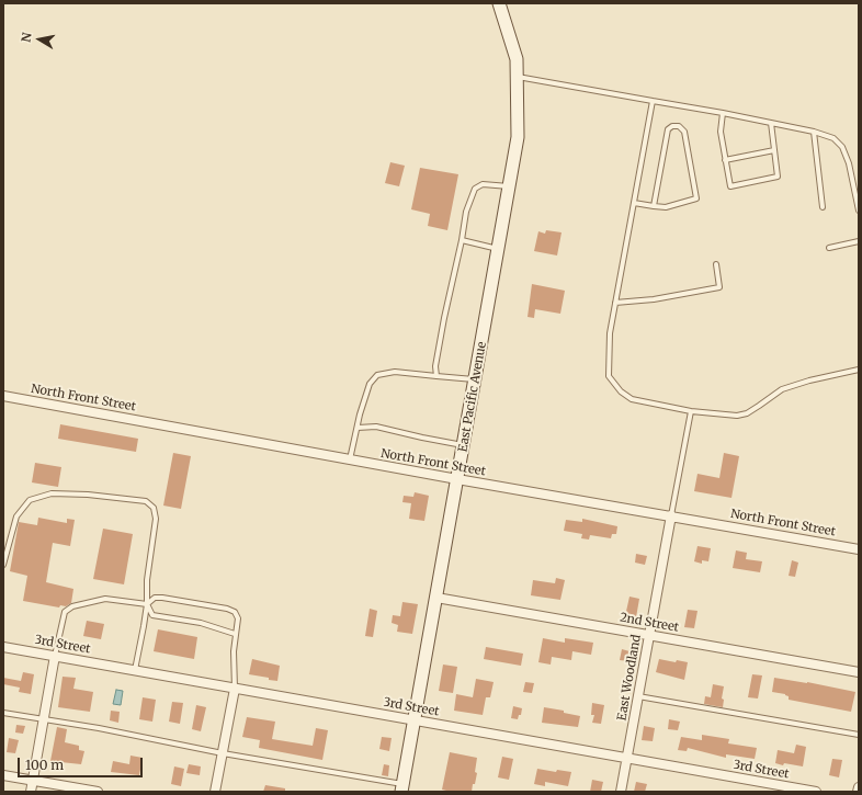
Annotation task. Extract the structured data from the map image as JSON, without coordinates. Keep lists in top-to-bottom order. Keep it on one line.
{"streets":{"main road":["East Pacific Avenue"],"street":["North Front Street","2nd Street","3rd Street","East Woodland"]},"crossings":[["East Pacific Avenue","North Front Street"],["East Pacific Avenue","2nd Street"],["East Pacific Avenue","3rd Street"],["North Front Street","East Woodland"],["2nd Street","East Woodland"],["3rd Street","East Woodland"]],"scale_bar":"100 m","north":"left"}
